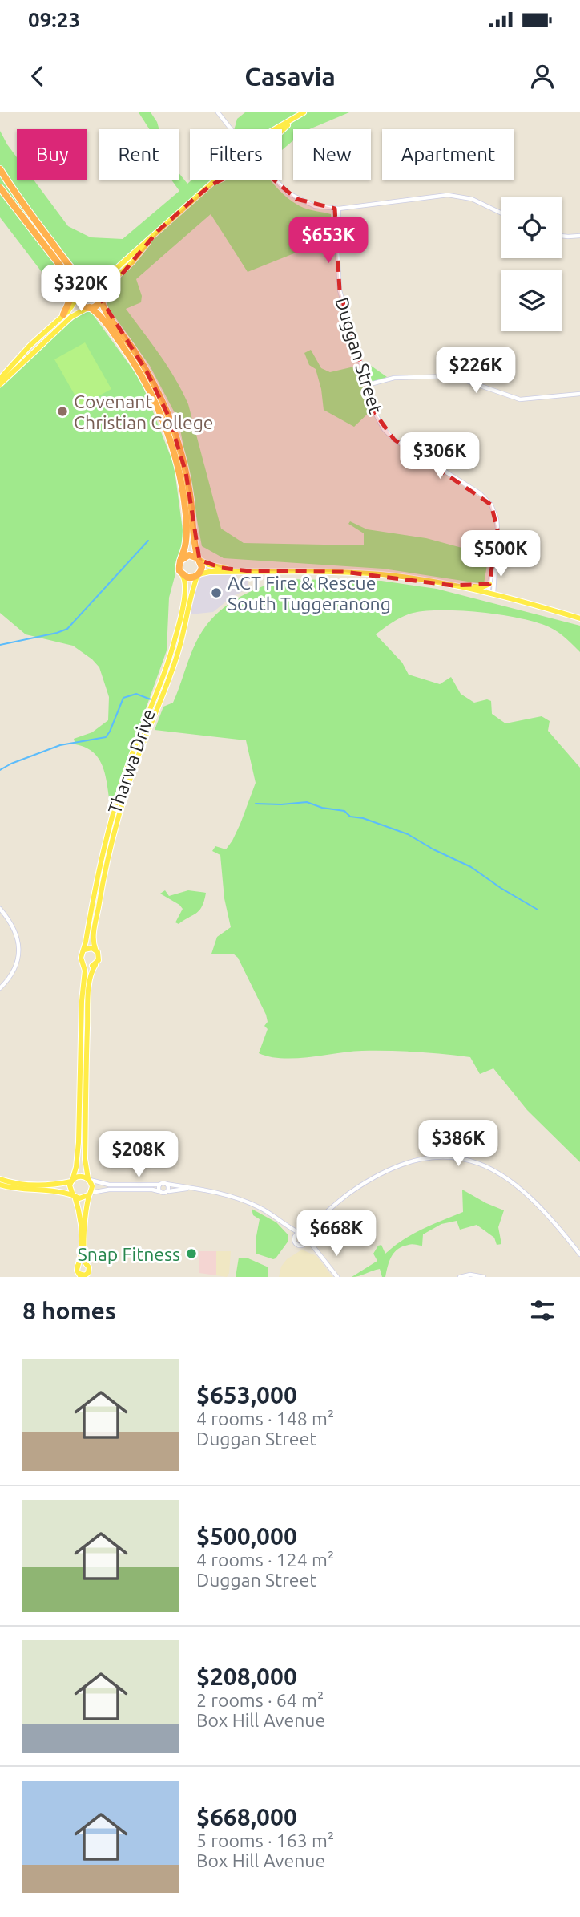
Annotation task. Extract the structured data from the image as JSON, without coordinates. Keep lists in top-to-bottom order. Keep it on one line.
{"streets":{"main road":["Tharwa Drive"],"street":["Duggan Street"]},"places":["Covenant Christian College","ACT Fire & Rescue South Tuggeranong","Snap Fitness"],"page":{"status":"09:23","header":"Casavia","chip":["Buy","Rent","Filters","New","Apartment"],"price":["$653K","$320K","$226K","$306K","$500K","$386K","$208K","$668K"],"heading":"8 homes","list":[{"name":"$653,000","note":"4 rooms · 148 m² · Duggan Street"},{"name":"$500,000","note":"4 rooms · 124 m² · Duggan Street"},{"name":"$208,000","note":"2 rooms · 64 m² · Box Hill Avenue"},{"name":"$668,000","note":"5 rooms · 163 m² · Box Hill Avenue"}]}}
